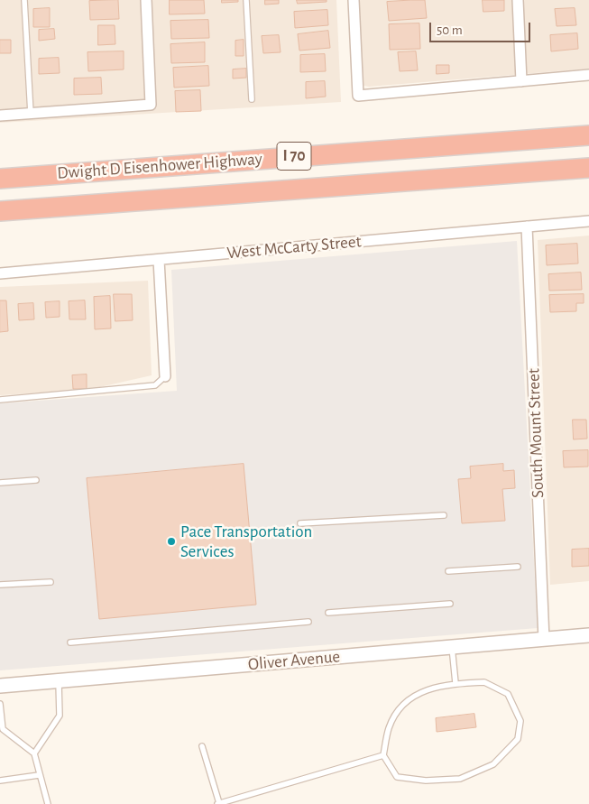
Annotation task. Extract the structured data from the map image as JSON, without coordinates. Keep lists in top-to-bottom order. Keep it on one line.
{"streets":{"highway":["I 70","Dwight D Eisenhower Highway"],"street":["West McCarty Street","South Mount Street","Oliver Avenue"]},"crossings":[["West McCarty Street","South Mount Street"],["South Mount Street","Oliver Avenue"]],"places":["Pace Transportation Services"],"scale_bar":"50 m"}
